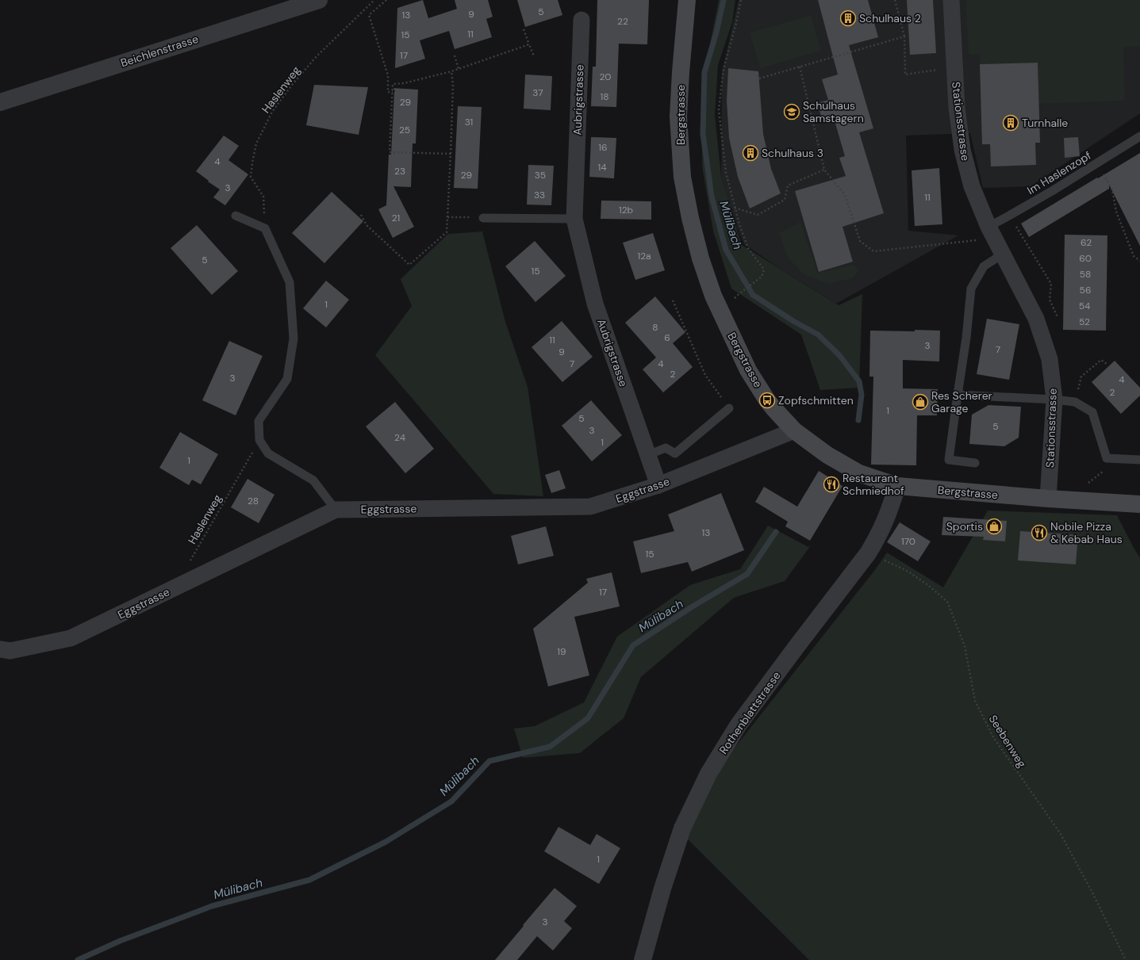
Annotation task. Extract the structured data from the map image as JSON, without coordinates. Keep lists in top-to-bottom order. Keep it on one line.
{"streets":{"main road":["Bergstrasse"],"street":["Beichlenstrasse","Aubrigstrasse","Stationsstrasse","Eggstrasse","Rothenblattstrasse"],"lane":["Im Haslenzopf"],"path":["Haslenweg","Seebenweg"]},"crossings":[["Haslenweg","Eggstrasse"],["Aubrigstrasse","Eggstrasse"],["Bergstrasse","Stationsstrasse"],["Bergstrasse","Eggstrasse"],["Bergstrasse","Rothenblattstrasse"],["Stationsstrasse","Im Haslenzopf"],["Rothenblattstrasse","Seebenweg"]],"water":["Mülibach"],"places":{"building":["Schulhaus 2","Turnhalle","Schulhaus 3"],"school or university":["Schulhaus Samstagern"],"bus stop":["Zopfschmitten"],"shop":["Res Scherer Garage","Sportis"],"restaurant":["Restaurant Schmiedhof","Nobile Pizza & Kebab Haus"]},"house_numbers":["5","9","13","22","11","15","17","20","37","18","29","31","25","16","4","14","23","29","35","3","33","11","12b","21","62","12a","60","5","15","58","56","1","54","52","8","6","11","3","7","9","7","4","2","3","4","2","1","5","5","3","24","1","1","28","13","170","15","17","19","1","3"]}
